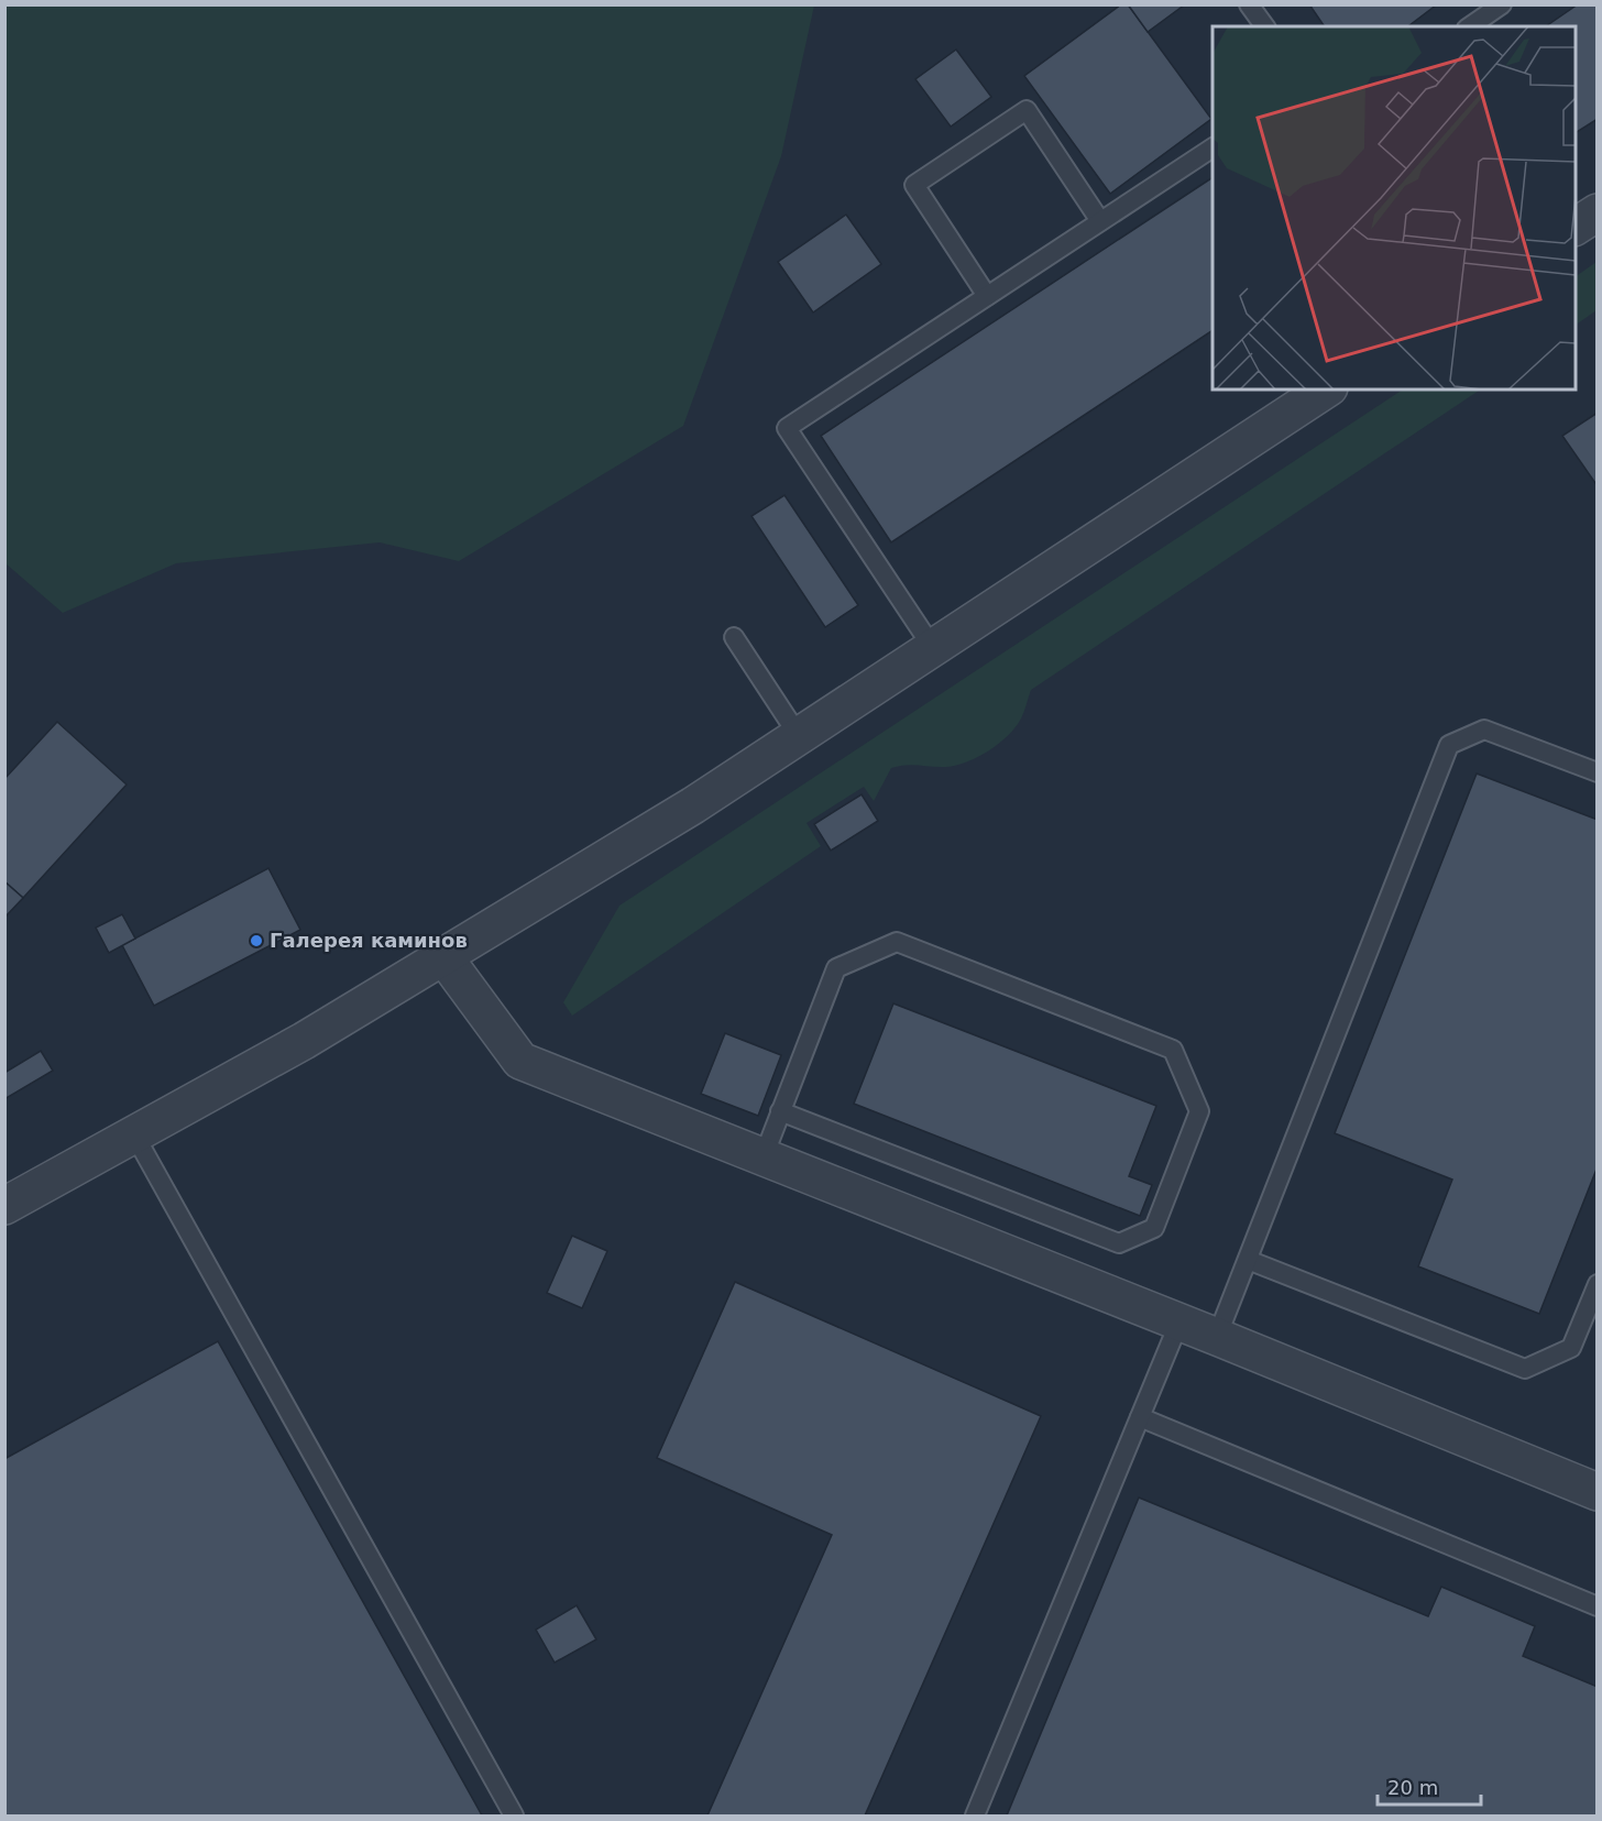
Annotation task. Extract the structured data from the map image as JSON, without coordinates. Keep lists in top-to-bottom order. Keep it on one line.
{"places":["Галерея каминов"],"scale_bar":"20 m"}
